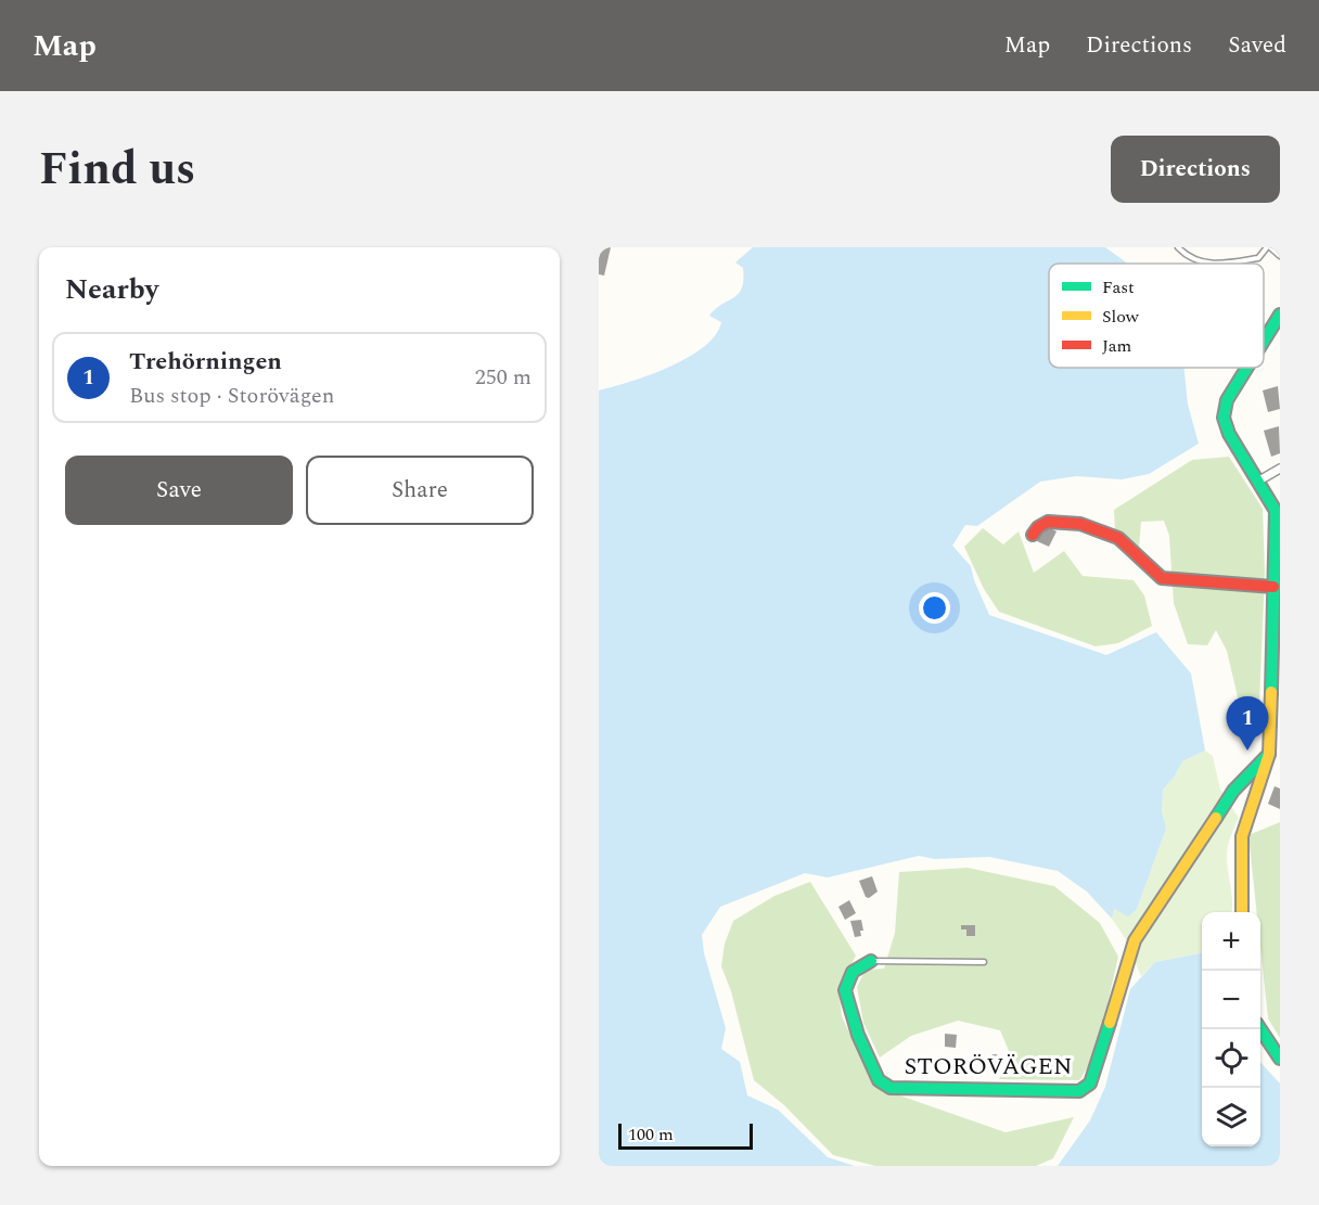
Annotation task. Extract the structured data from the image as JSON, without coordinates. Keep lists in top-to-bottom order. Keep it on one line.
{"streets":{"street":["STORÖVÄGEN"]},"legend":["Fast","Slow","Jam"],"scale_bar":"100 m","page":{"header":"Map","nav":["Map","Directions","Saved"],"title":"Find us","buttons":["Directions",["Save","Share"]],"heading":"Nearby","list":[{"mark":"1","name":"Trehörningen","note":"Bus stop · Storövägen","value":"250 m"}],"pins":"1","map_buttons":["+","−"],"scale":"100 m"}}
